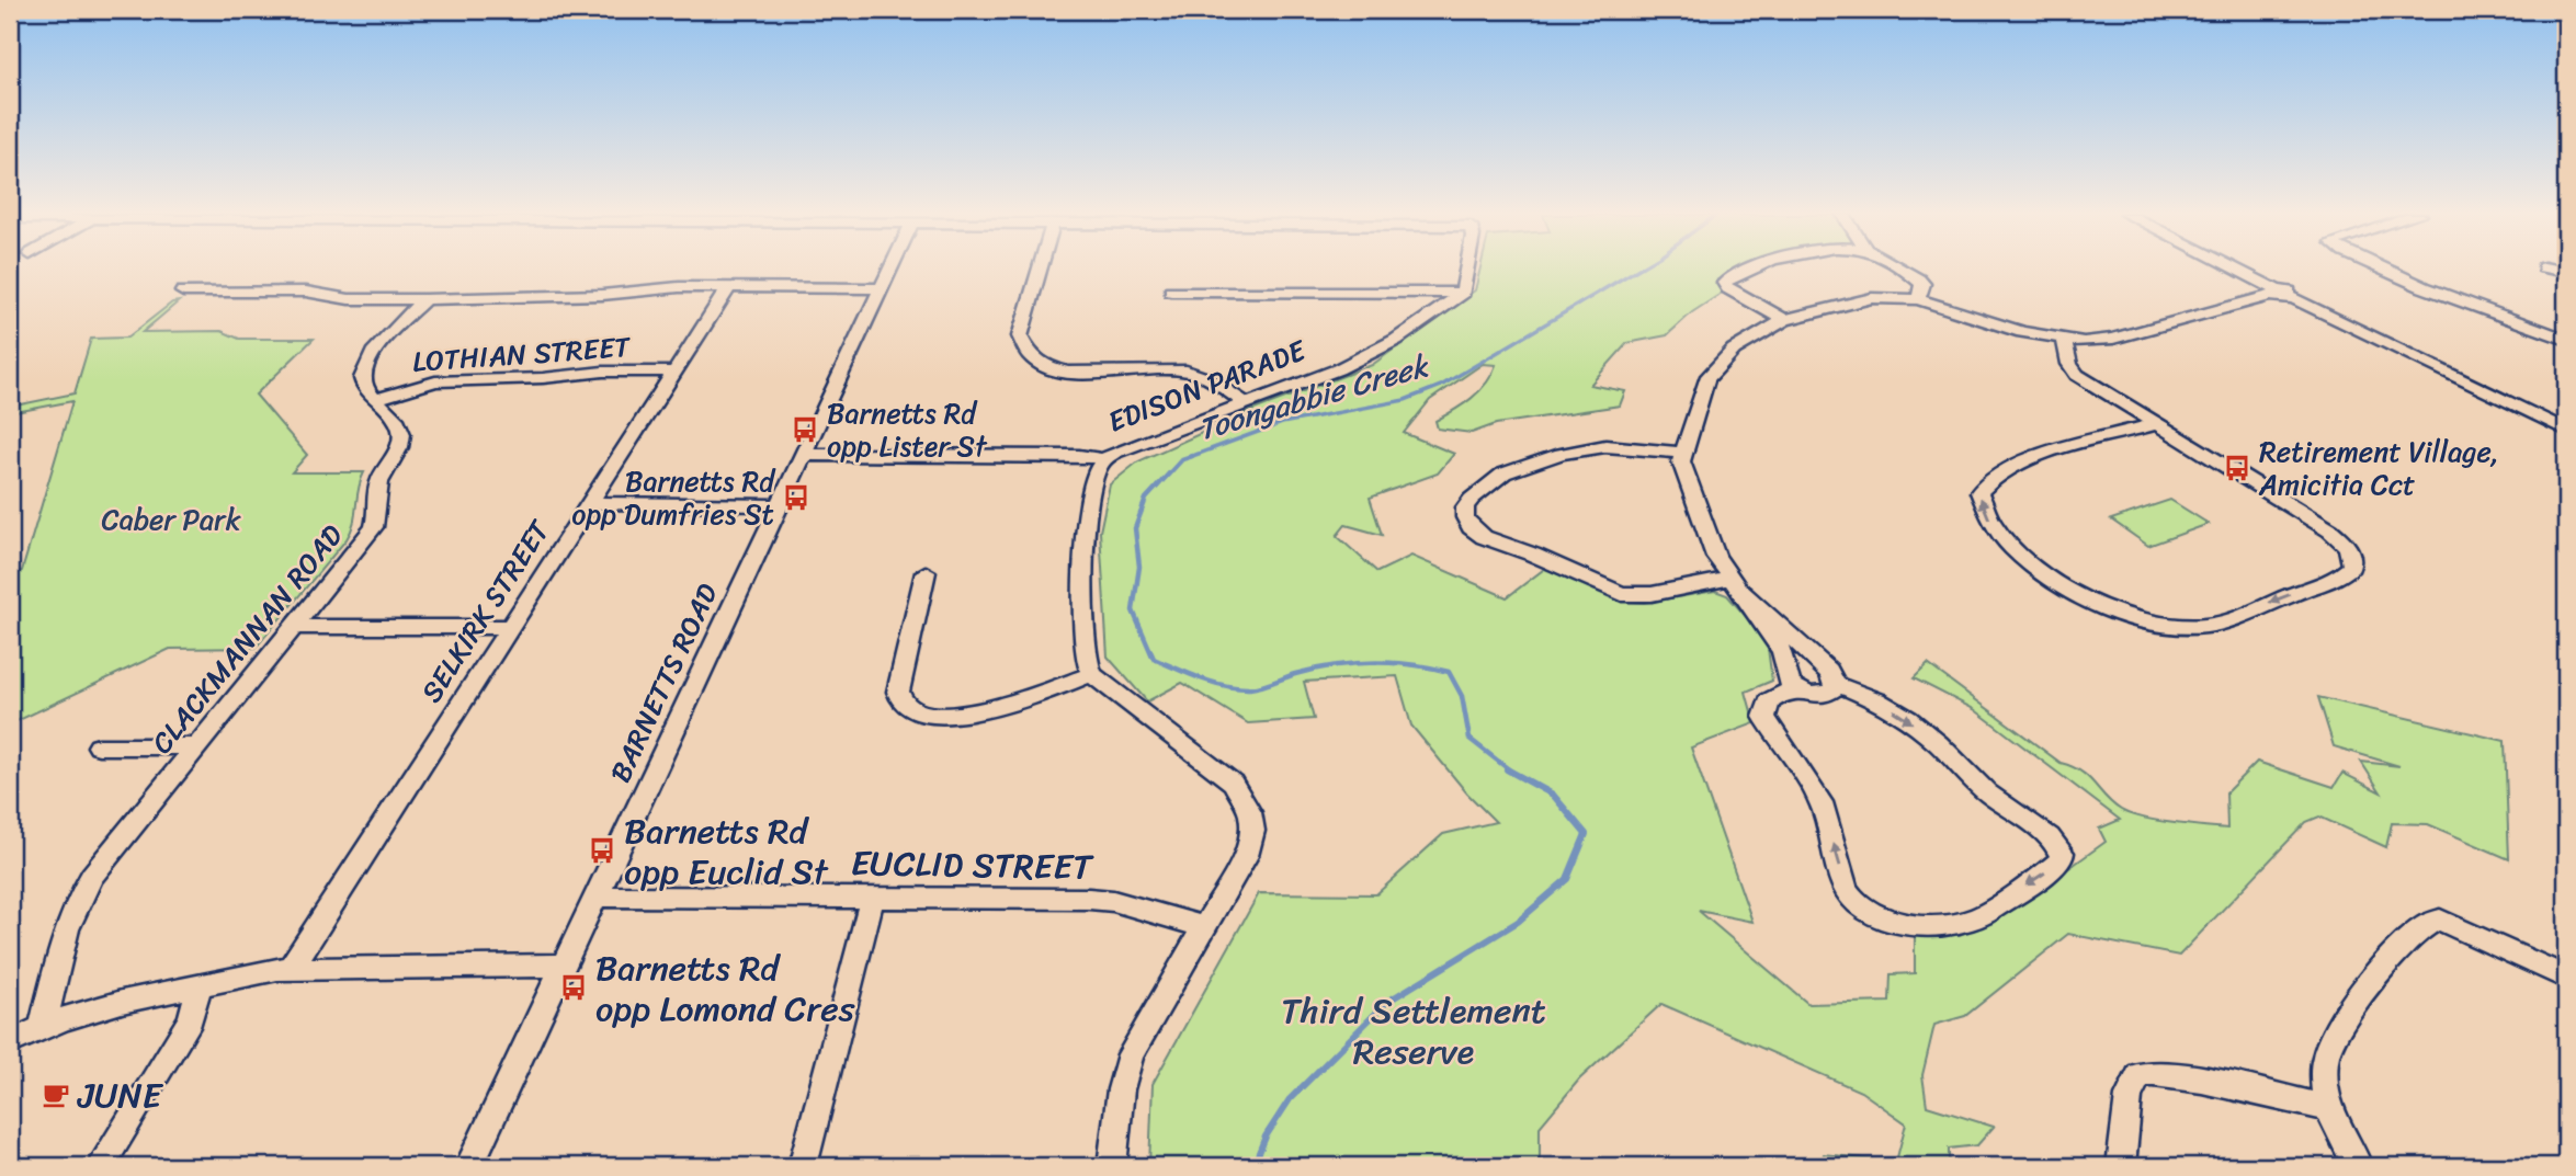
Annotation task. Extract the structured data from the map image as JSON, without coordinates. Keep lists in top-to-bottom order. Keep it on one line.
{"streets":{"street":["LOTHIAN STREET","EDISON PARADE","SELKIRK STREET","CLACKMANNAN ROAD","BARNETTS ROAD","EUCLID STREET"]},"crossings":[["LOTHIAN STREET","SELKIRK STREET"],["LOTHIAN STREET","CLACKMANNAN ROAD"],["BARNETTS ROAD","EUCLID STREET"]],"water":["Toongabbie Creek"],"parks":["Caber Park","Third Settlement Reserve"],"places":{"bus stop":["Barnetts Rd opp Lister St","Retirement Village, Amicitia Cct","Barnetts Rd opp Dumfries St","Barnetts Rd opp Euclid St","Barnetts Rd opp Lomond Cres"],"cafe":["JUNE"]}}
